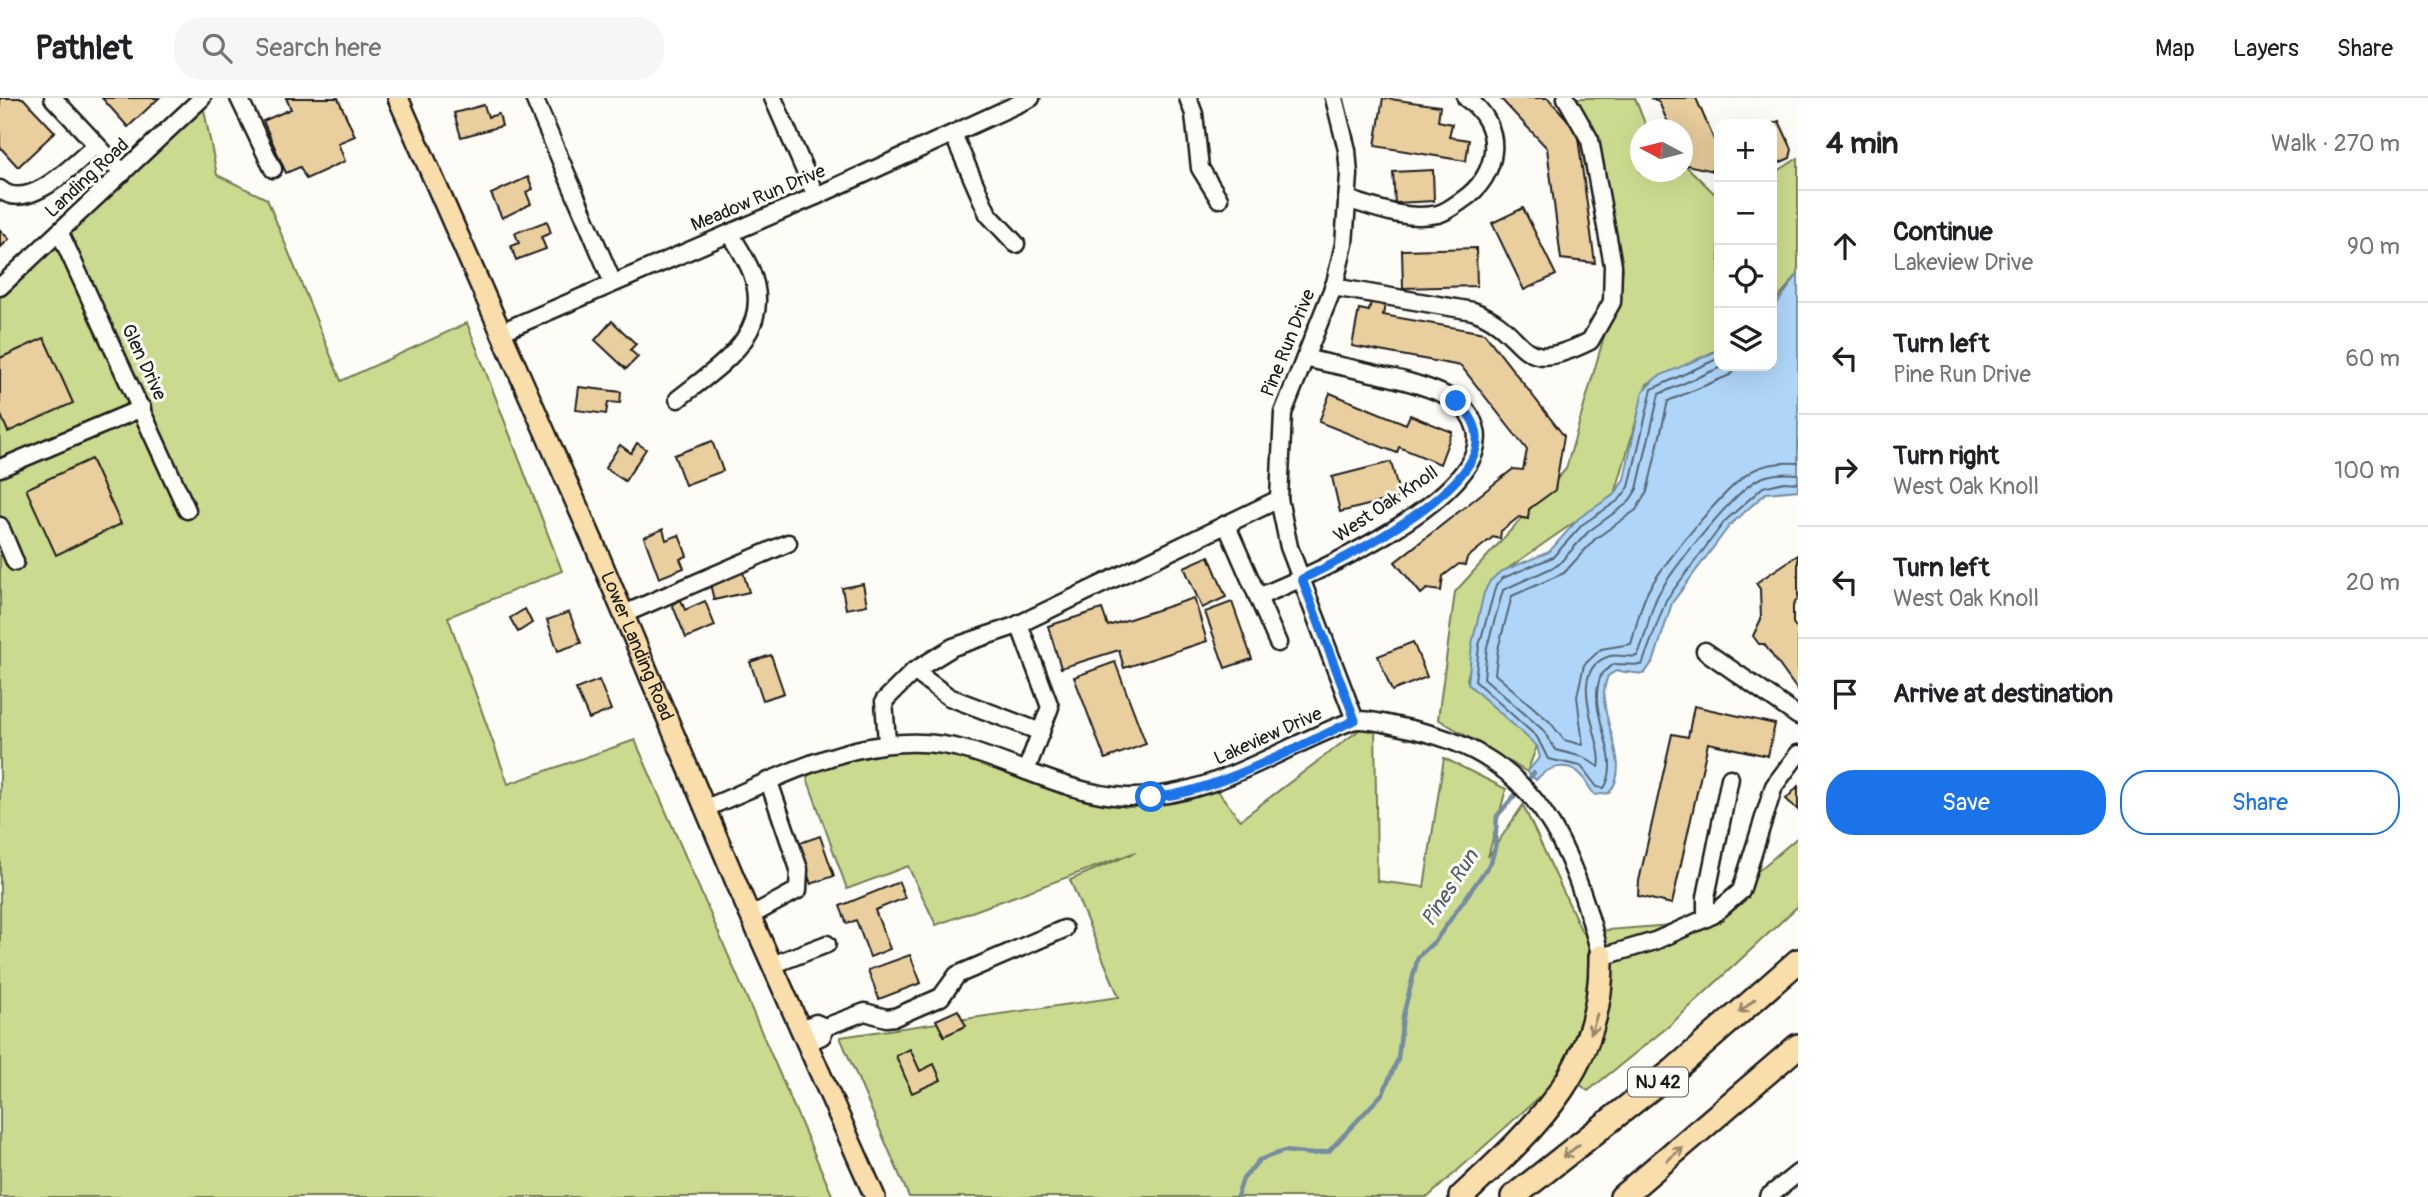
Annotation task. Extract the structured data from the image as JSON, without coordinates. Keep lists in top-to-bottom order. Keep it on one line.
{"streets":{"highway":["NJ 42"],"main road":["Lower Landing Road"],"street":["Landing Road","Meadow Run Drive","Pine Run Drive","Glen Drive","West Oak Knoll","Lakeview Drive"]},"crossings":[["Landing Road","Glen Drive"],["Meadow Run Drive","Lower Landing Road"],["Pine Run Drive","West Oak Knoll"],["Pine Run Drive","Lakeview Drive"],["Lower Landing Road","Lakeview Drive"]],"water":["Pines Run"],"north":"left","page":{"header":"Pathlet","search":"Search here","nav":["Map","Layers","Share"],"heading":["4 min","Walk · 270 m"],"map_buttons":["+","−"],"list":[["Continue","Lakeview Drive","90 m"],["Turn left","Pine Run Drive","60 m"],["Turn right","West Oak Knoll","100 m"],["Turn left","West Oak Knoll","20 m"],"Arrive at destination"],"buttons":["Save","Share"]}}
